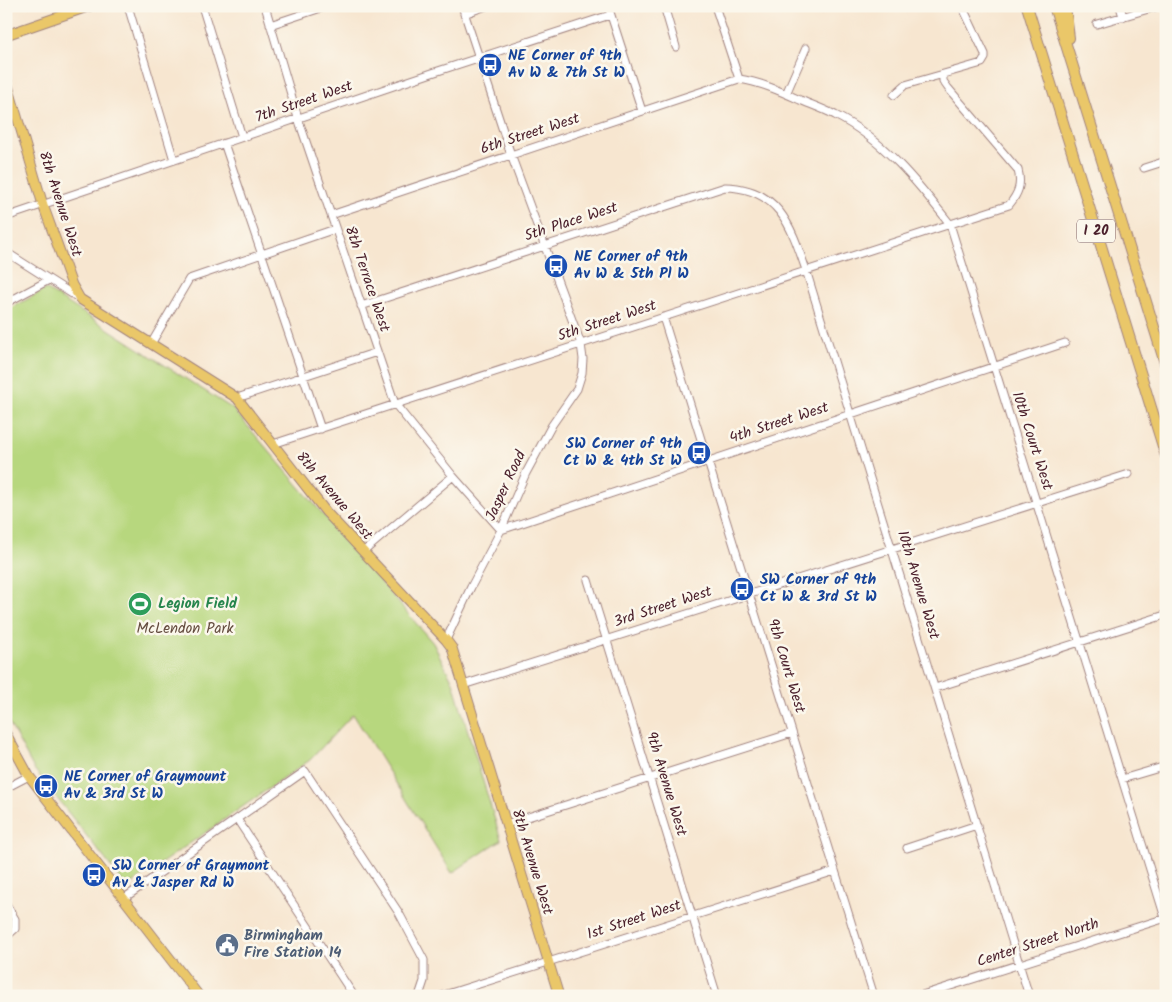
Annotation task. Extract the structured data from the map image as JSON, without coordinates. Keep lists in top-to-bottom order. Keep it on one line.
{"streets":{"highway":["I 20"],"main road":["8th Avenue West"],"street":["7th Street West","6th Street West","5th Place West","8th Terrace West","5th Street West","4th Street West","10th Court West","Jasper Road","10th Avenue West","3rd Street West","9th Court West","9th Avenue West","1st Street West","Center Street North"]},"crossings":[["7th Street West","8th Avenue West"],["7th Street West","8th Terrace West"],["6th Street West","8th Terrace West"],["6th Street West","10th Court West"],["8th Avenue West","5th Street West"],["8th Avenue West","Jasper Road"],["8th Avenue West","3rd Street West"],["8th Avenue West","1st Street West"],["5th Place West","8th Terrace West"],["5th Place West","10th Avenue West"],["8th Terrace West","5th Street West"],["8th Terrace West","4th Street West"],["8th Terrace West","Jasper Road"],["5th Street West","10th Court West"],["5th Street West","Jasper Road"],["5th Street West","10th Avenue West"],["5th Street West","9th Court West"],["4th Street West","10th Court West"],["4th Street West","Jasper Road"],["4th Street West","10th Avenue West"],["4th Street West","9th Court West"],["10th Court West","3rd Street West"],["10th Court West","Center Street North"],["10th Avenue West","3rd Street West"],["10th Avenue West","Center Street North"],["3rd Street West","9th Court West"],["3rd Street West","9th Avenue West"],["9th Court West","1st Street West"],["9th Avenue West","1st Street West"]],"parks":["McLendon Park"],"places":{"bus stop":["NE Corner of 9th Av W & 7th St W","NE Corner of 9th Av W & 5th Pl W","SW Corner of 9th Ct W & 4th St W","SW Corner of 9th Ct W & 3rd St W","NE Corner of Graymount Av & 3rd St W","SW Corner of Graymont Av & Jasper Rd W"],"sports":["Legion Field"],"public building":["Birmingham Fire Station 14"]}}
